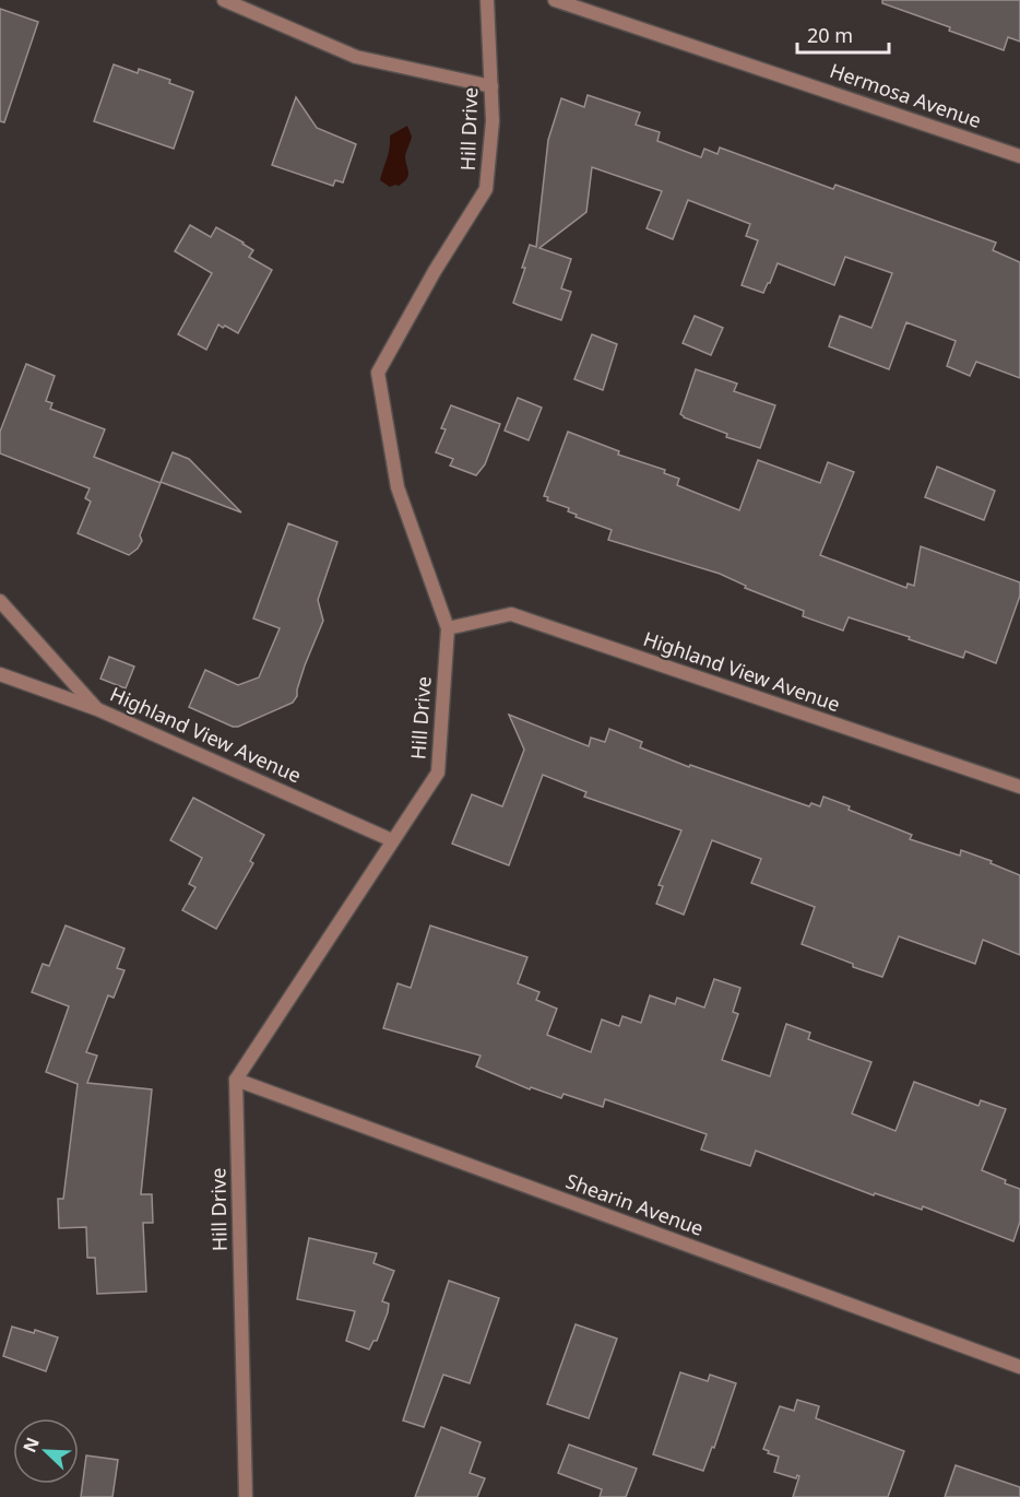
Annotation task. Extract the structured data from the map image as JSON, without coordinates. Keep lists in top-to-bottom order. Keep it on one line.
{"streets":{"street":["Hermosa Avenue","Hill Drive","Highland View Avenue","Shearin Avenue"]},"crossings":[["Hill Drive","Highland View Avenue"],["Hill Drive","Shearin Avenue"]],"scale_bar":"20 m","north":"top left"}
